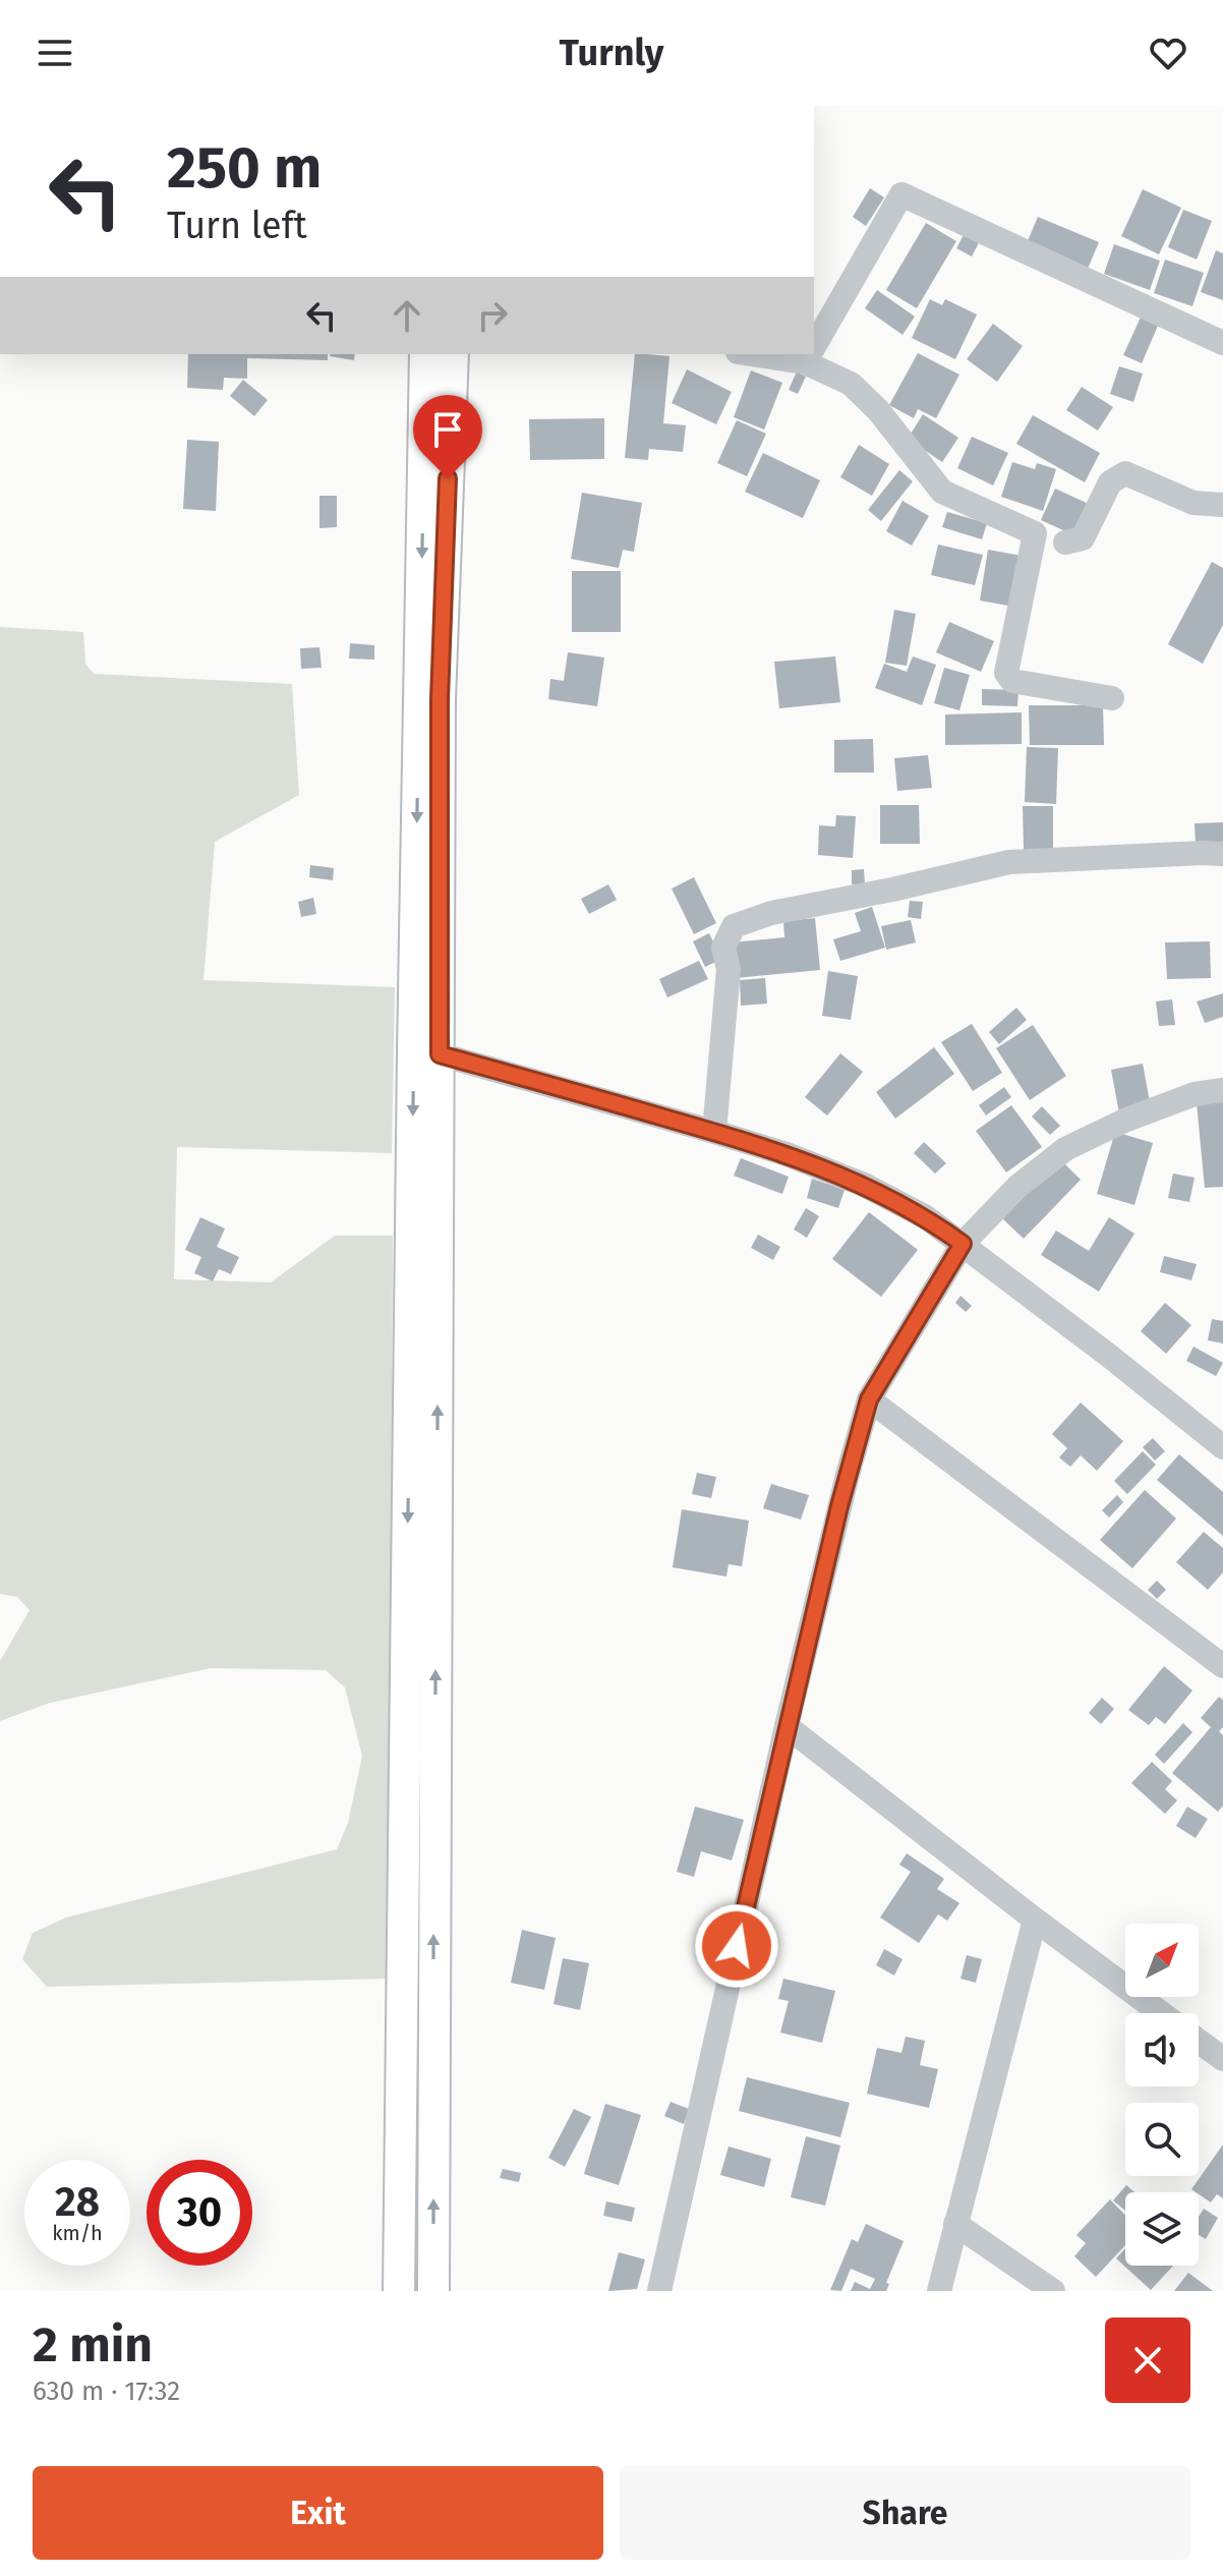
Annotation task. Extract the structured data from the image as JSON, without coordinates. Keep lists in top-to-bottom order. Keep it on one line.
{"north":"top right","page":{"header":"Turnly","turn":["250 m","Turn left"],"speed":"28 km/h","limit":"30","heading":["2 min","630 m · 17:32"],"buttons":["Exit","Share"]}}
